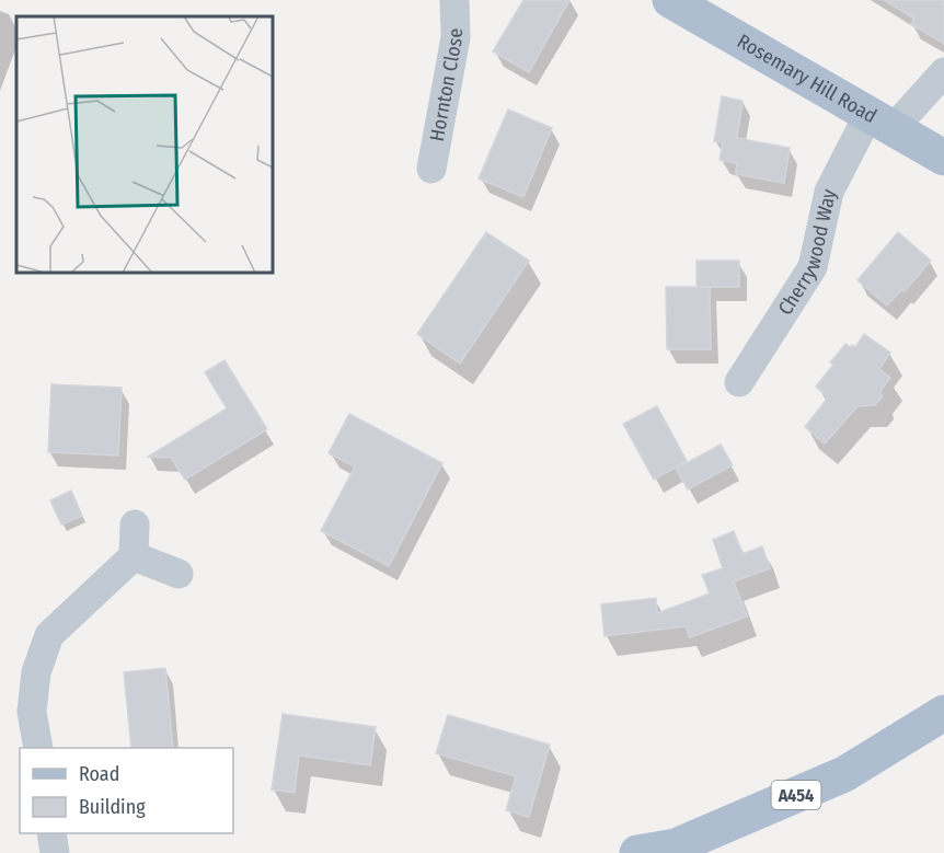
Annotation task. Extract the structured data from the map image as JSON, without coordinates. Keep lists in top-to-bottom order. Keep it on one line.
{"streets":{"main road":["Rosemary Hill Road","A454"],"street":["Hornton Close","Cherrywood Way"]},"crossings":[["Rosemary Hill Road","Cherrywood Way"]],"legend":["Road","Building"]}
